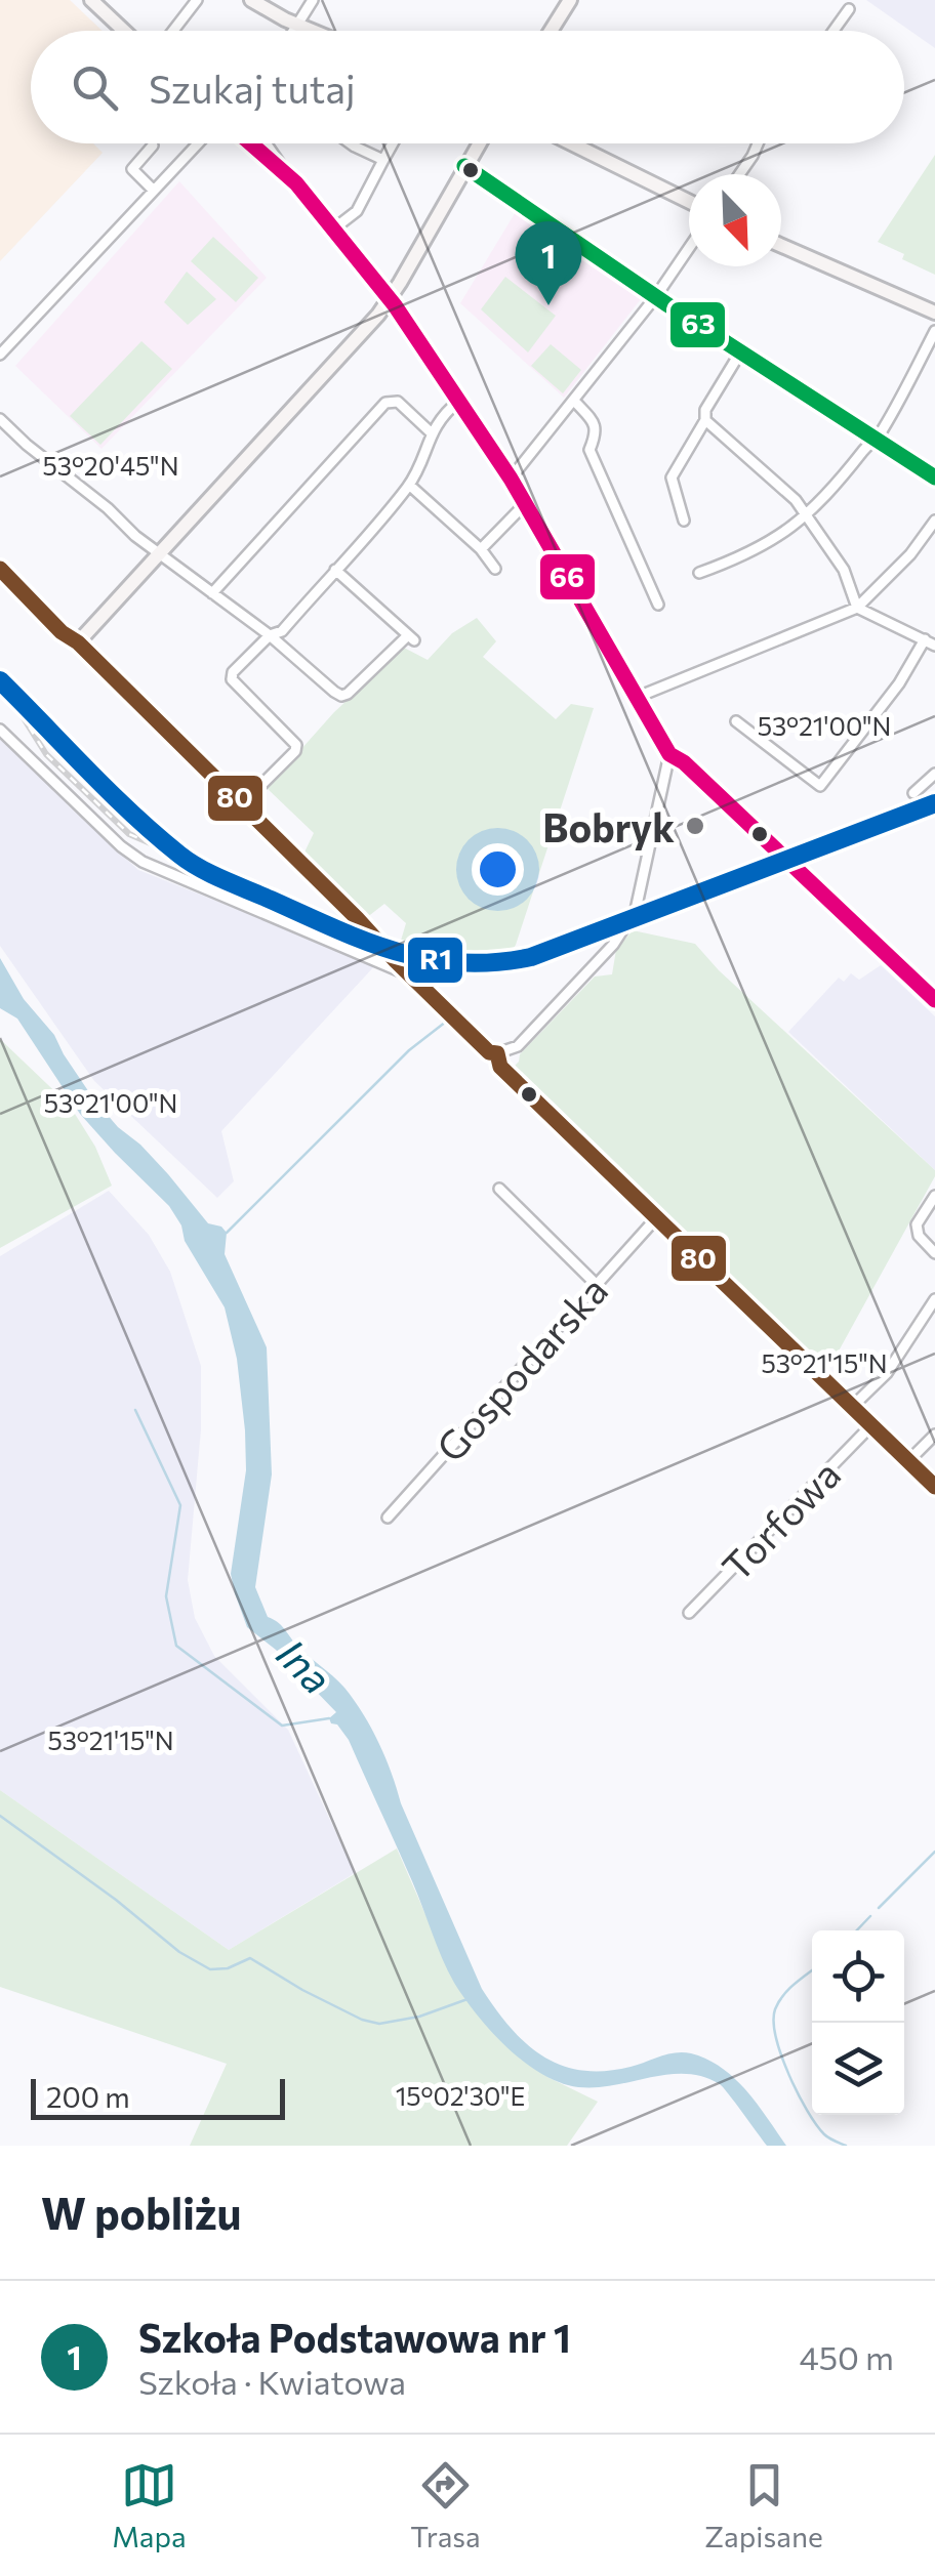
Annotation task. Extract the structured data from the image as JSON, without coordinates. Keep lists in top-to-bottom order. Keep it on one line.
{"streets":{"street":["Gospodarska","Torfowa"]},"water":["Ina"],"places":["Bobryk"],"lines":["transit line 66","transit line 63","transit line 80","transit line R1"],"scale_bar":"200 m","north":"bottom right","page":{"search":"Szukaj tutaj","pins":"1","scale":"200 m","heading":"W pobliżu","list":[{"mark":"1","name":"Szkoła Podstawowa nr 1","note":"Szkoła · Kwiatowa","value":"450 m"}],"nav":["Mapa","Trasa","Zapisane"]},"coordinates":["53°20'45\"N","53°21'00\"N","53°21'15\"N","15°02'30\"E"]}
